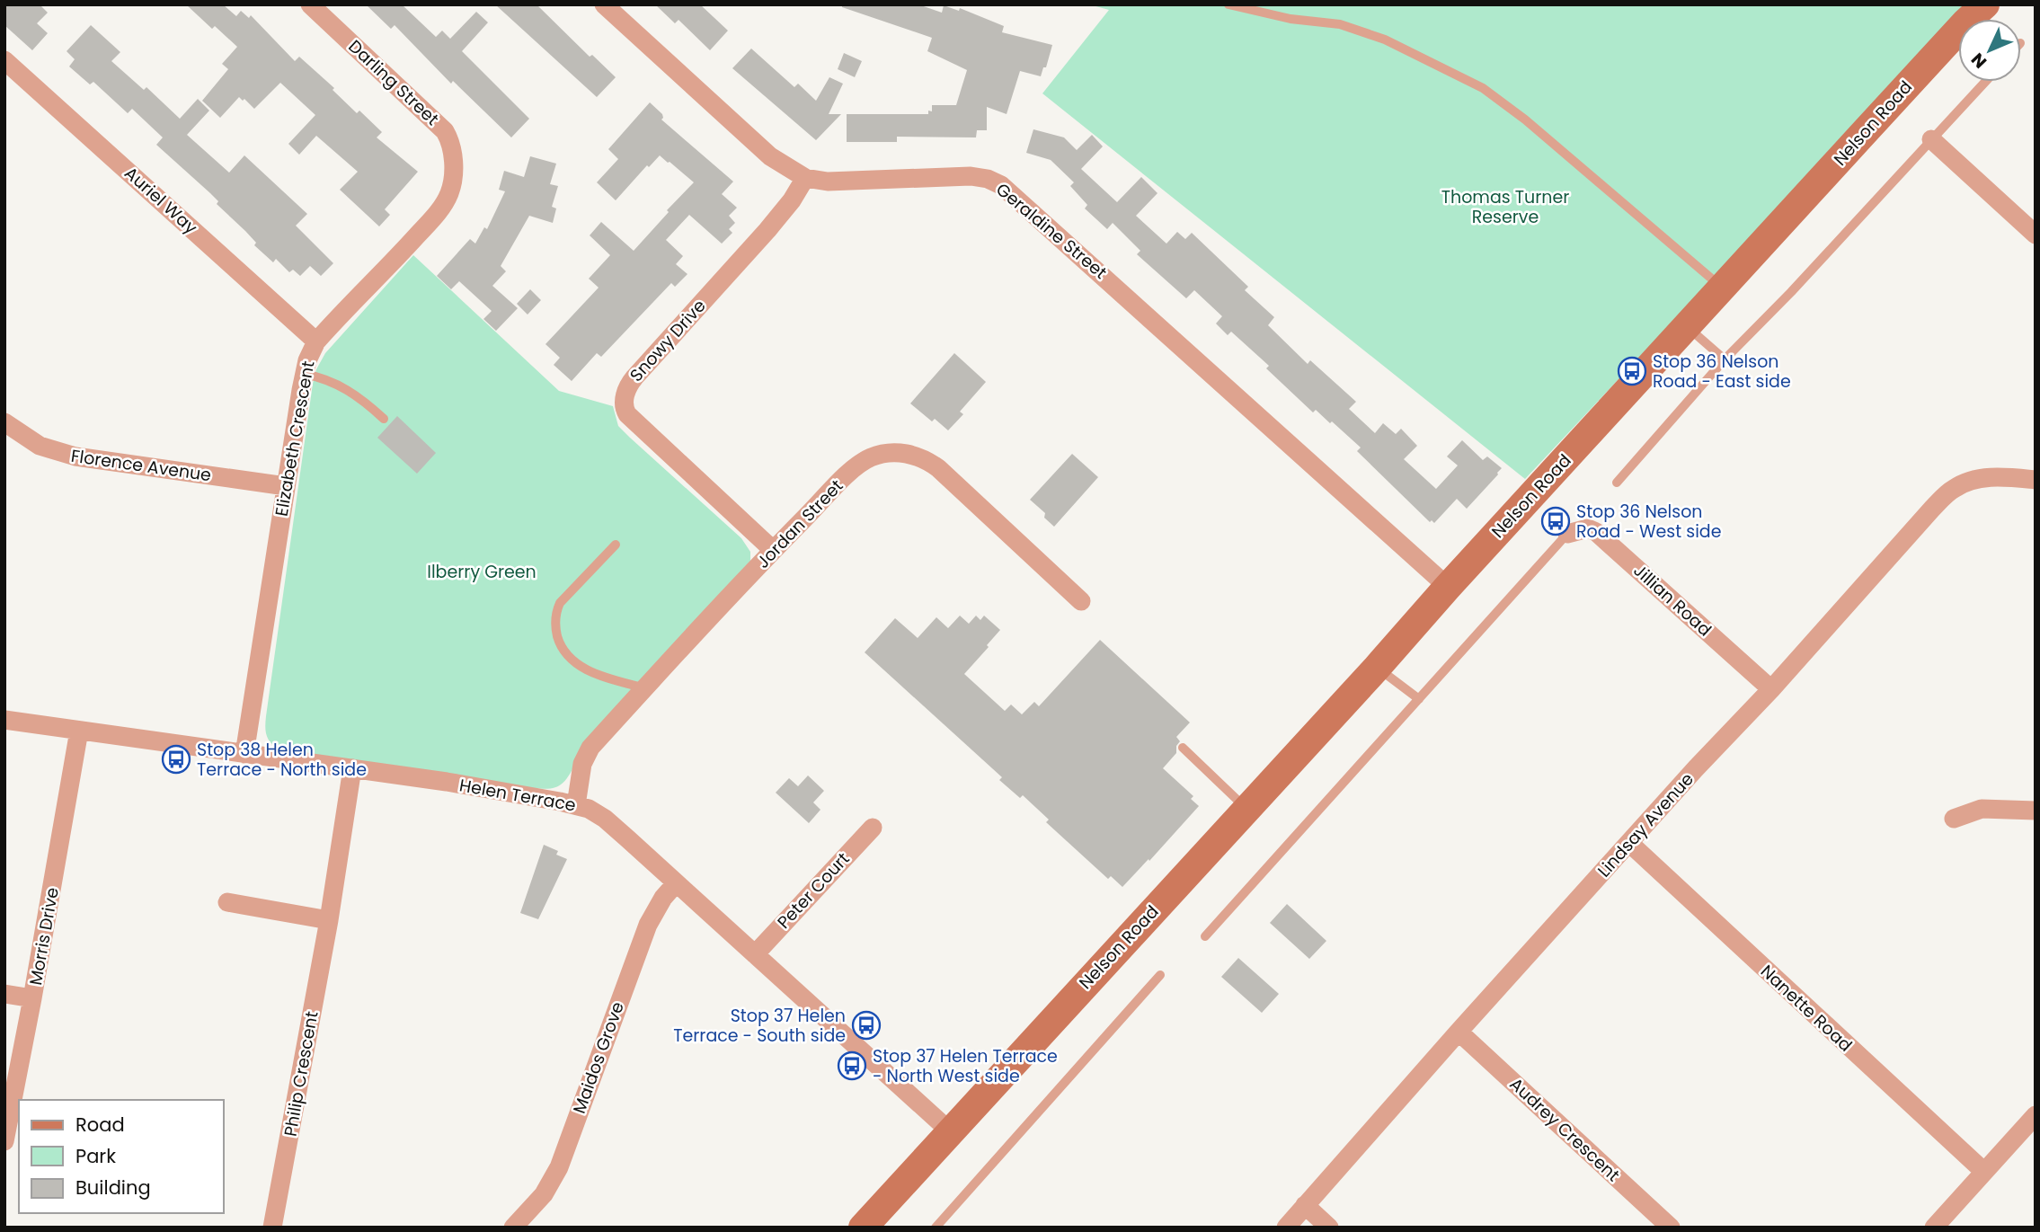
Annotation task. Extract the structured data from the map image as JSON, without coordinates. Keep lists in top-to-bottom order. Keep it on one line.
{"streets":{"main road":["Nelson Road"],"street":["Darling Street","Auriel Way","Geraldine Street","Snowy Drive","Elizabeth Crescent","Florence Avenue","Jordan Street","Jillian Road","Helen Terrace","Lindsay Avenue","Peter Court","Morris Drive","Nanette Road","Maidos Grove","Philip Crescent","Audrey Crescent"]},"crossings":[["Darling Street","Elizabeth Crescent"],["Nelson Road","Geraldine Street"],["Nelson Road","Helen Terrace"],["Auriel Way","Elizabeth Crescent"],["Geraldine Street","Snowy Drive"],["Snowy Drive","Jordan Street"],["Elizabeth Crescent","Florence Avenue"],["Elizabeth Crescent","Helen Terrace"],["Jordan Street","Helen Terrace"],["Jillian Road","Lindsay Avenue"],["Helen Terrace","Peter Court"],["Helen Terrace","Morris Drive"],["Helen Terrace","Maidos Grove"],["Helen Terrace","Philip Crescent"],["Lindsay Avenue","Nanette Road"],["Lindsay Avenue","Audrey Crescent"]],"parks":["Thomas Turner Reserve","Ilberry Green"],"places":{"bus stop":["Stop 36 Nelson Road - East side","Stop 36 Nelson Road - West side","Stop 38 Helen Terrace - North side","Stop 37 Helen Terrace - South side","Stop 37 Helen Terrace - North West side"]},"legend":["Road","Park","Building"],"north":"bottom left"}
